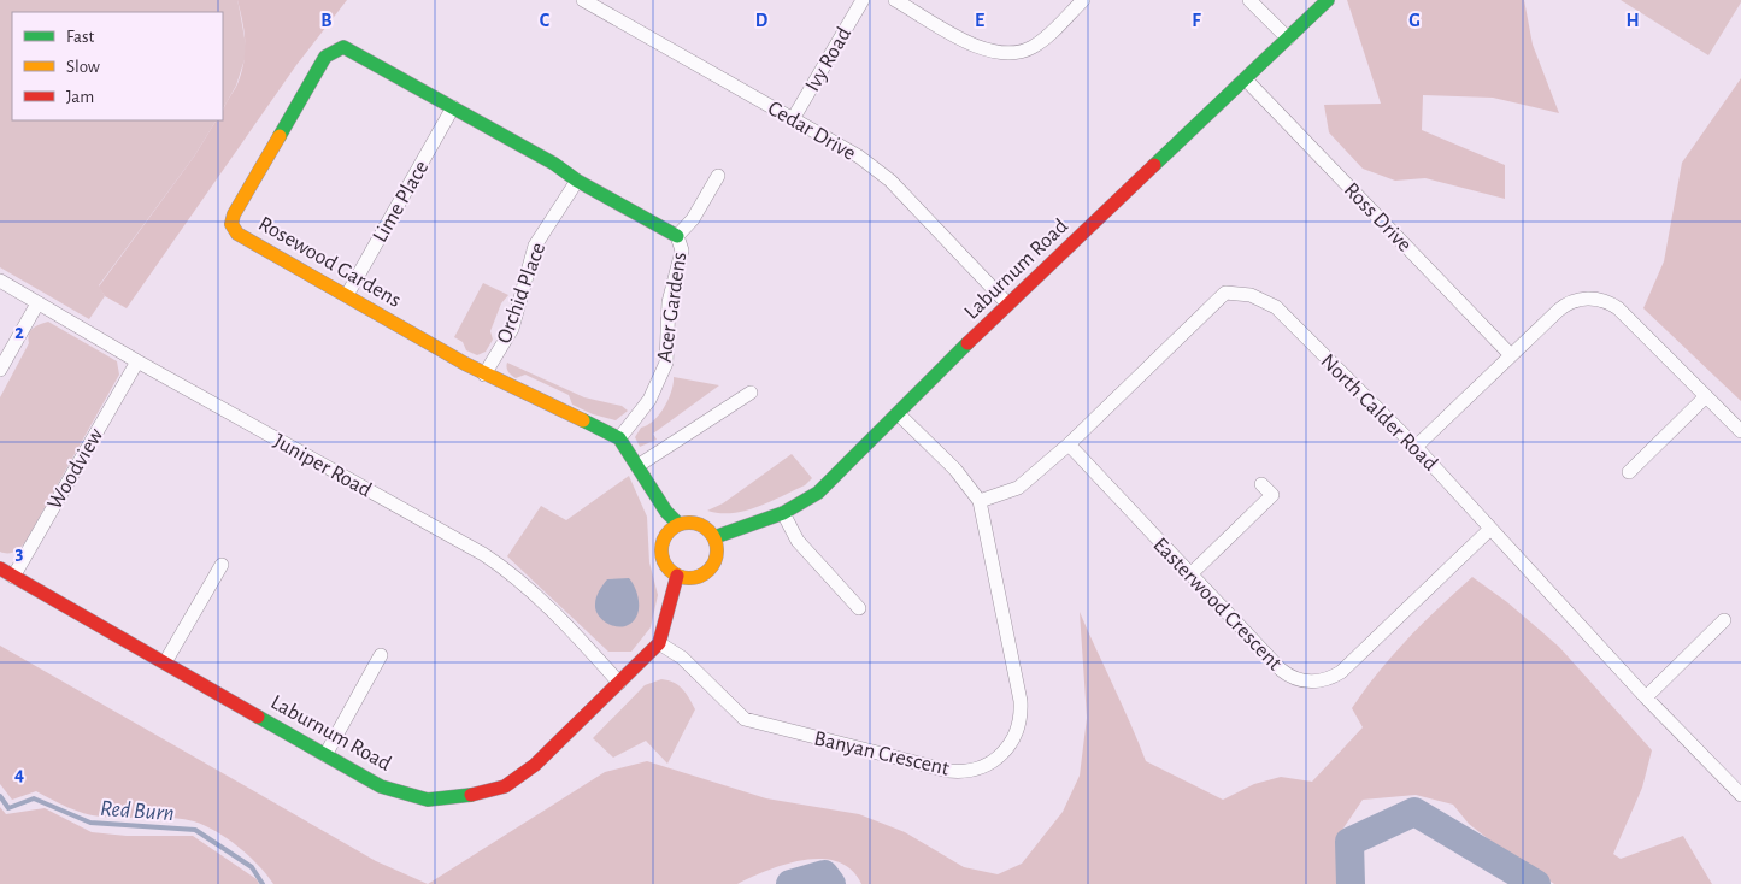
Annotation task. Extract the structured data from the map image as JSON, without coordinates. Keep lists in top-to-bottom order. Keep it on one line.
{"streets":{"street":["Ivy Road","Cedar Drive","Lime Place","Ross Drive","Rosewood Gardens","Laburnum Road","Orchid Place","Acer Gardens","North Calder Road","Juniper Road","Woodview","Easterwood Crescent","Banyan Crescent"]},"crossings":[["Ivy Road","Cedar Drive"],["Cedar Drive","Laburnum Road"],["Lime Place","Rosewood Gardens"],["Ross Drive","Laburnum Road"],["Rosewood Gardens","Orchid Place"],["Rosewood Gardens","Acer Gardens"],["Laburnum Road","Juniper Road"],["Laburnum Road","Woodview"],["Laburnum Road","Banyan Crescent"],["North Calder Road","Easterwood Crescent"],["North Calder Road","Banyan Crescent"],["Juniper Road","Woodview"]],"water":["Red Burn"],"legend":["Fast","Slow","Jam"],"grid":{"columns":["B","C","D","E","F","G","H"],"rows":["2","3","4"]}}
